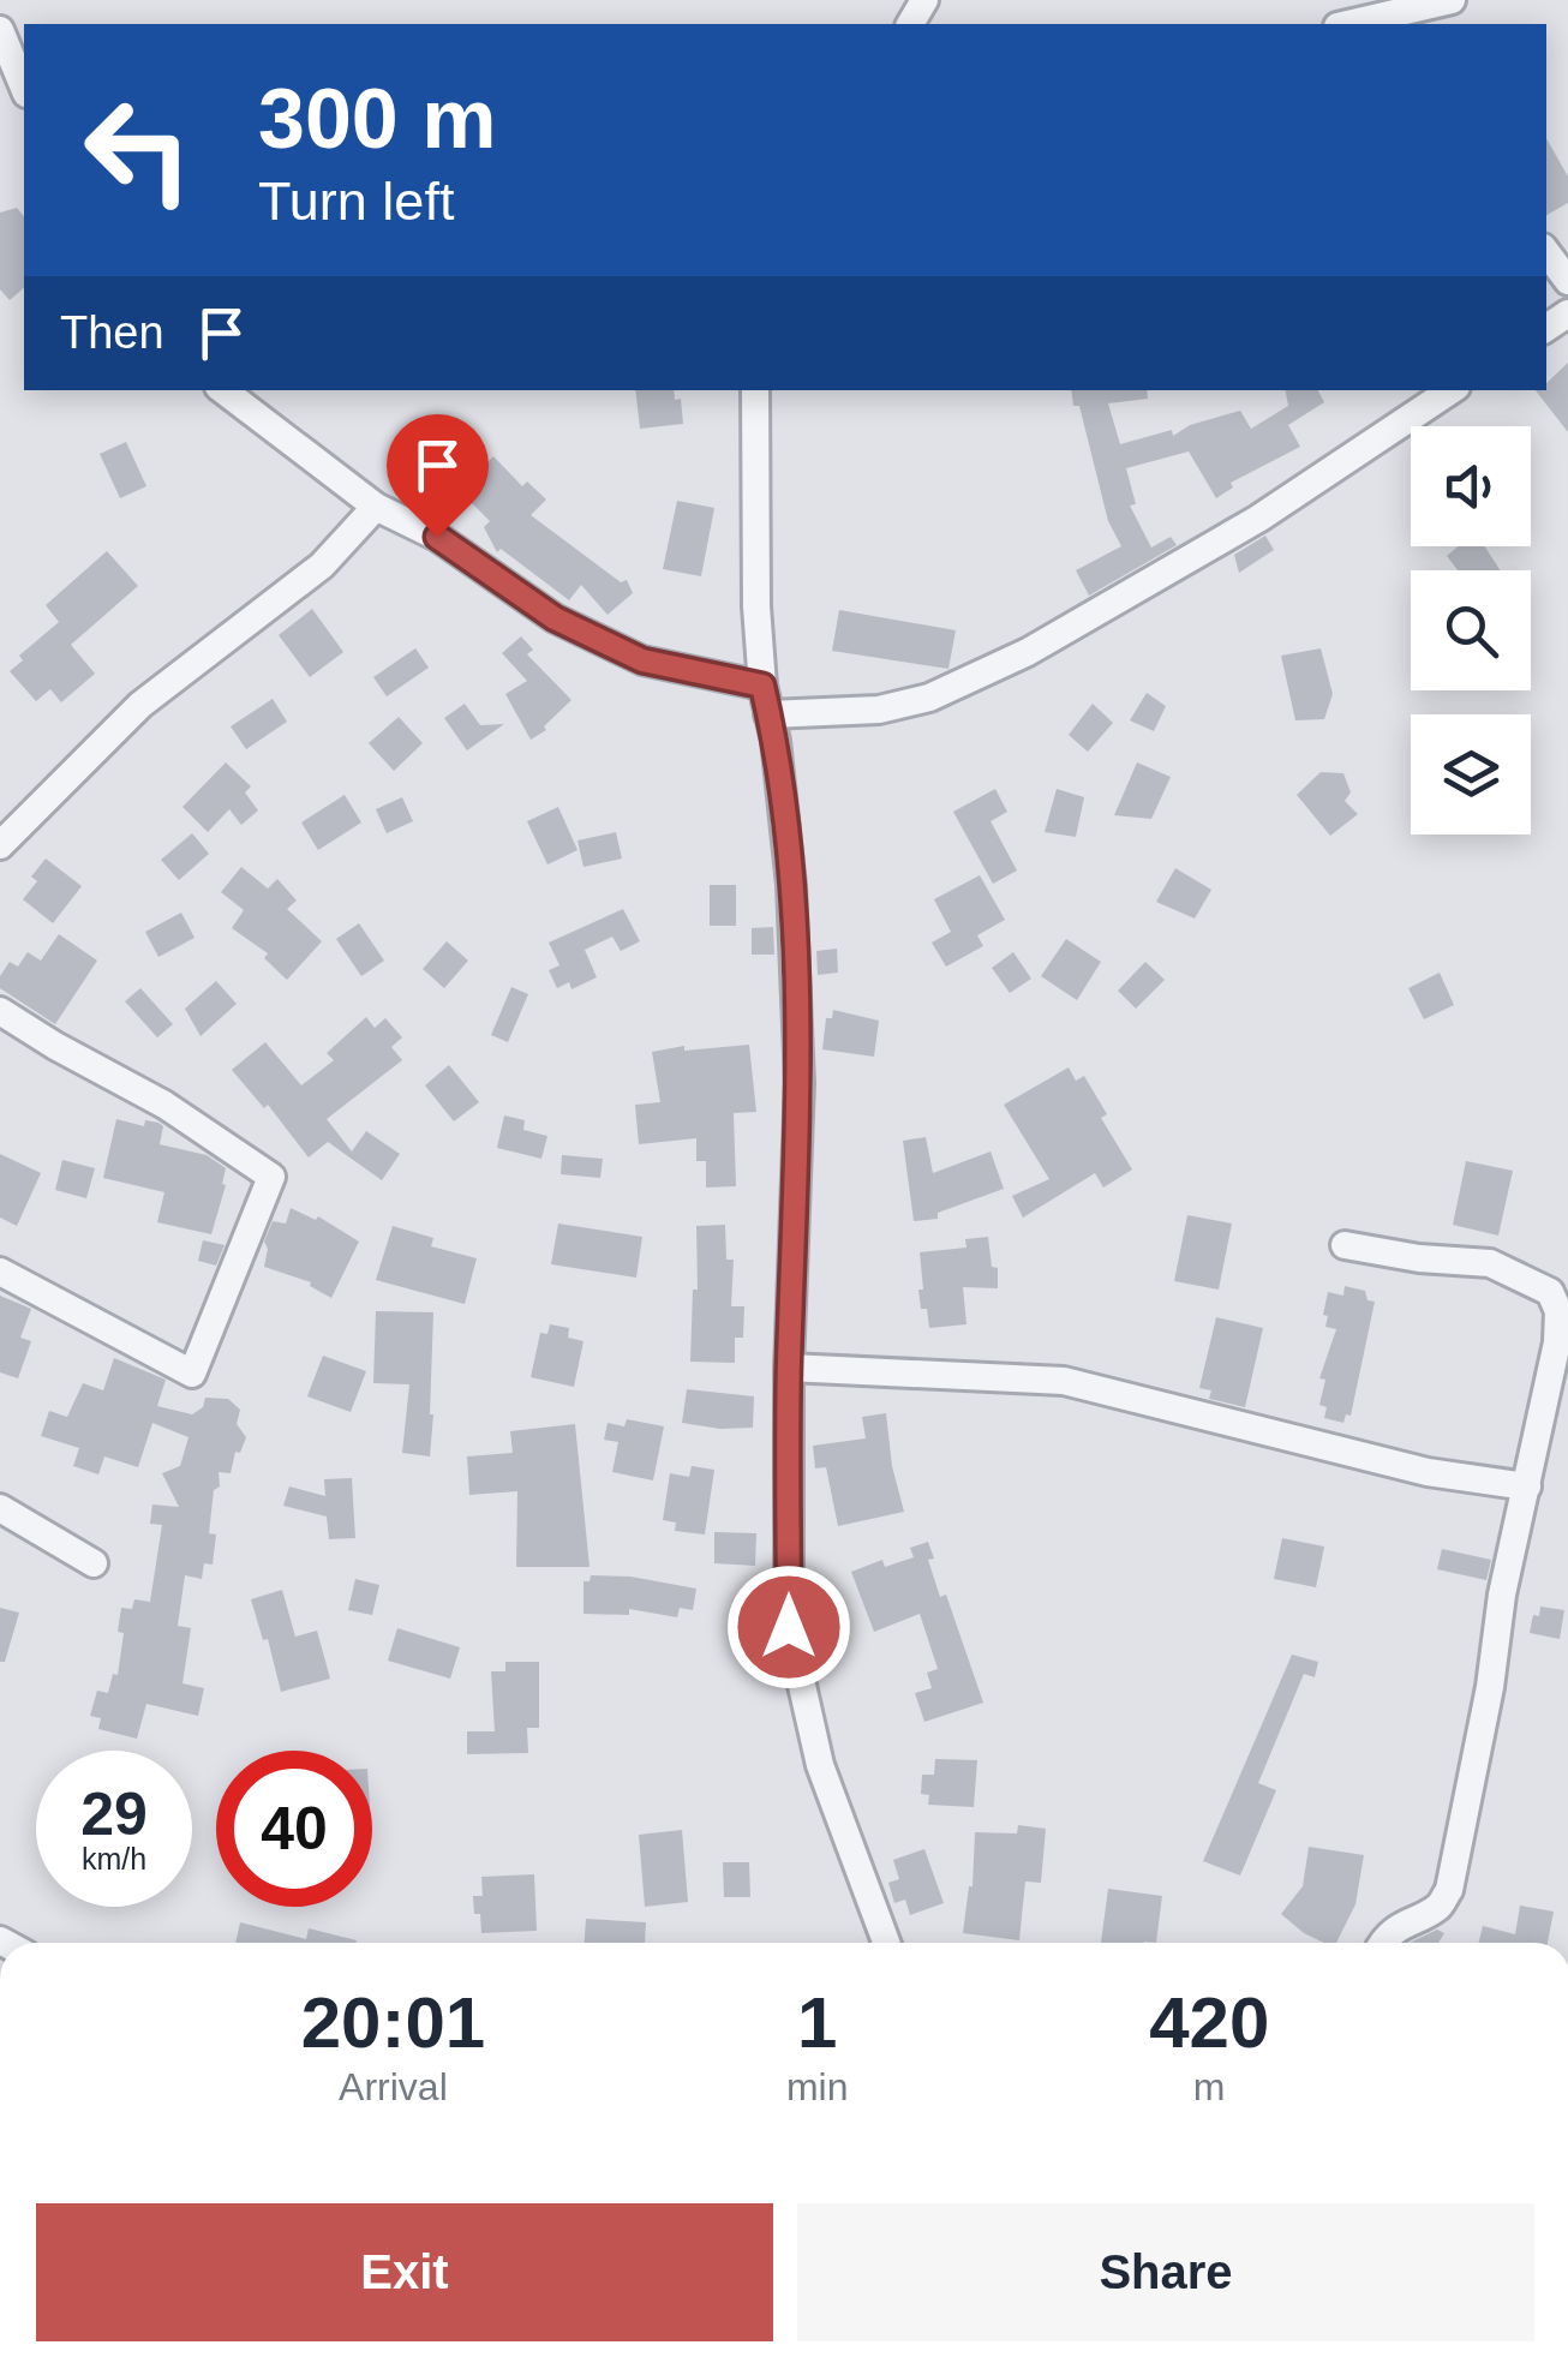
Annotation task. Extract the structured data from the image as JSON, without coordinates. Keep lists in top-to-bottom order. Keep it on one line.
{"page":{"turn":["300 m","Turn left"],"then":"Then","speed":"29 km/h","limit":"40","eta":["20:01","Arrival","1","min","420","m"],"buttons":["Exit","Share"]}}
